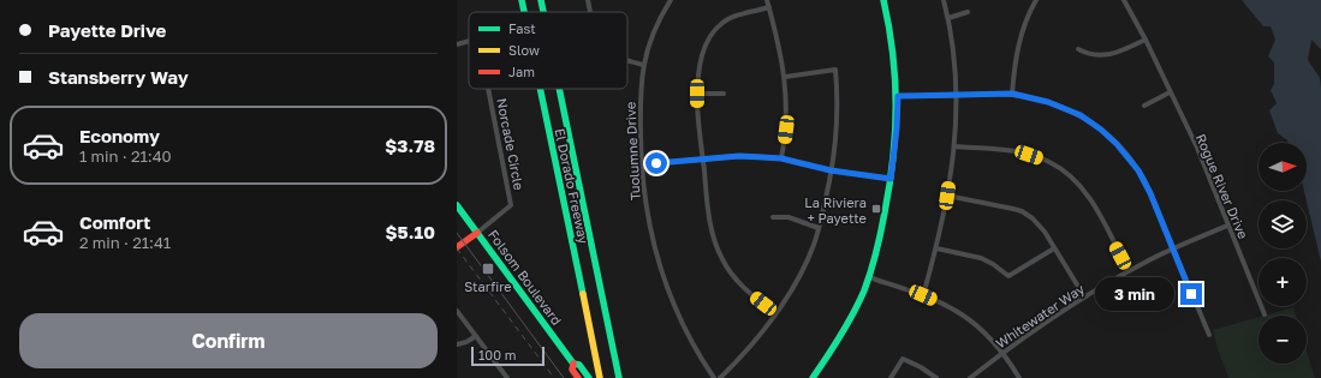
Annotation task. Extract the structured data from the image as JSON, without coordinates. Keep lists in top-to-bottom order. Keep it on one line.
{"streets":{"main road":["El Dorado Freeway","Folsom Boulevard"],"street":["Norcade Circle","Tuolumne Drive","Rogue River Drive","Whitewater Way"]},"crossings":[["Norcade Circle","Folsom Boulevard"],["Rogue River Drive","Whitewater Way"]],"places":{"transit":["La Riviera + Payette","Starfire"]},"legend":["Fast","Slow","Jam"],"scale_bar":"100 m","north":"right","page":{"banner":["Payette Drive","Stansberry Way"],"list":[{"name":"Economy","note":"1 min · 21:40","value":"$3.78"},{"name":"Comfort","note":"2 min · 21:41","value":"$5.10"}],"map_buttons":["+","−"],"bubble":"3 min","buttons":"Confirm","scale":"100 m"}}
